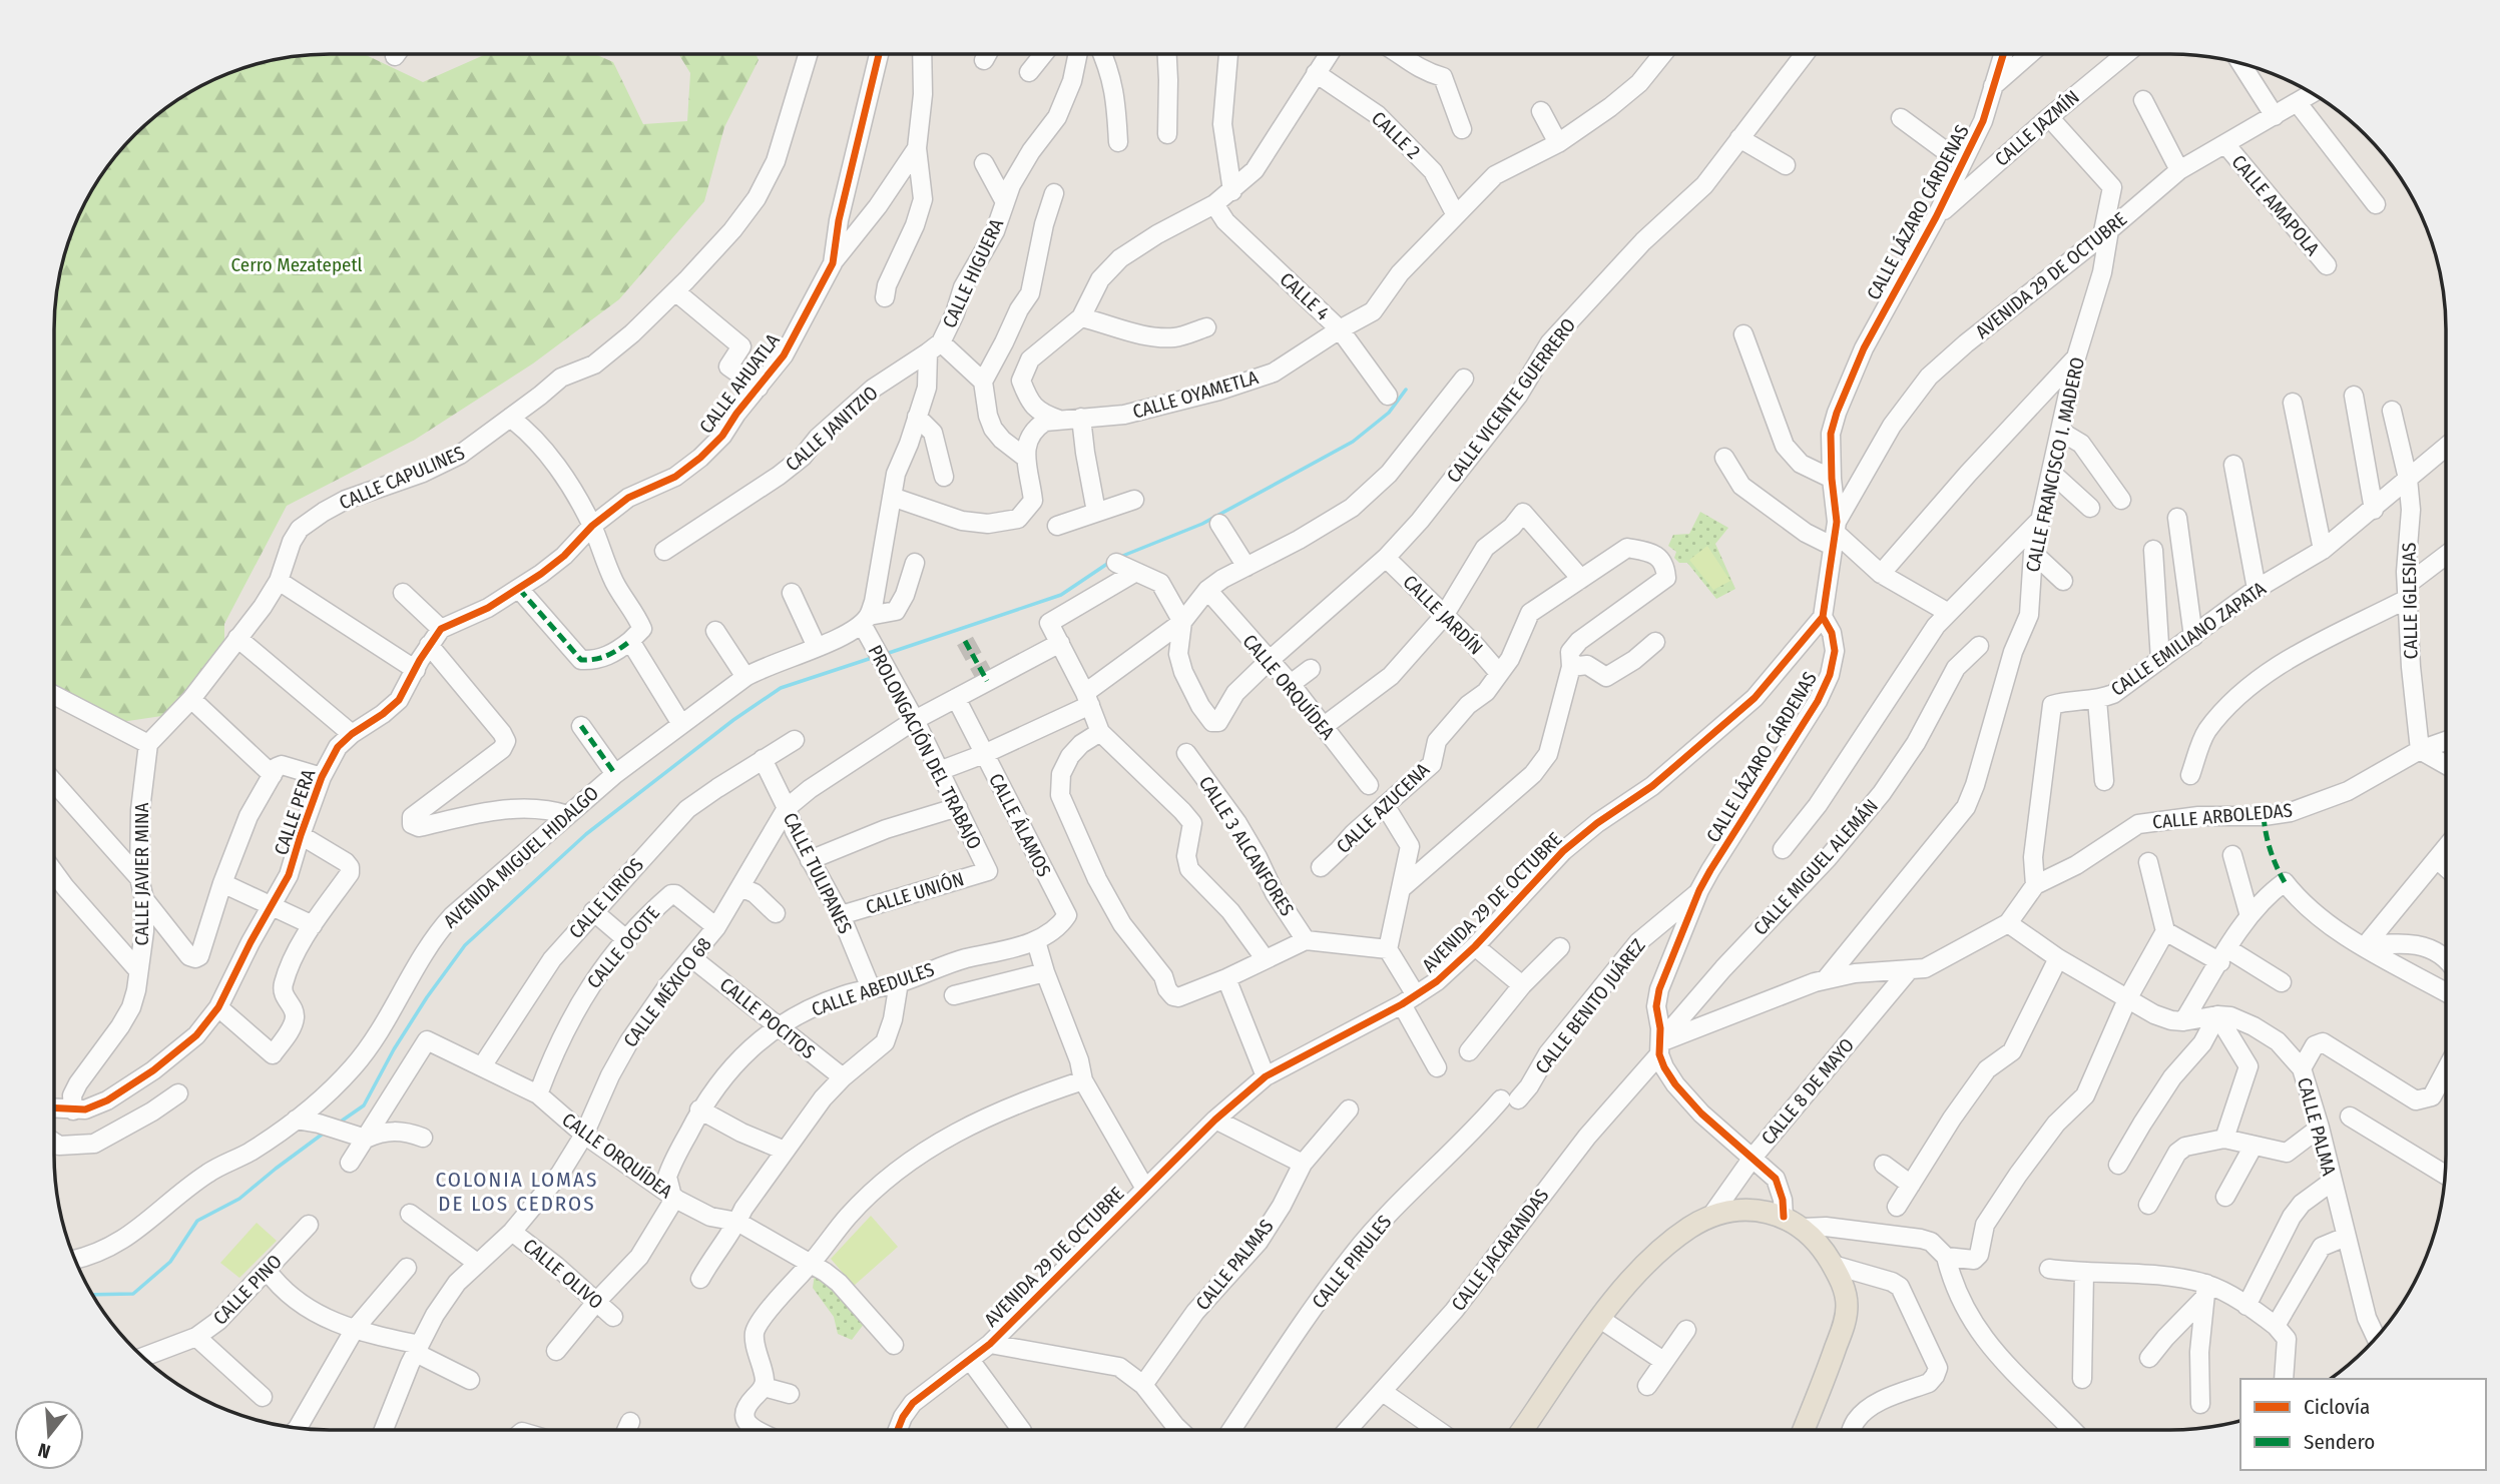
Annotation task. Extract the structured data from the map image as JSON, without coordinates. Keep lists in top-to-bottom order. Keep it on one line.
{"streets":{"street":["CALLE JAZMÍN","CALLE 2","CALLE AMAPOLA","CALLE LÁZARO CÁRDENAS","CALLE HIGUERA","AVENIDA 29 DE OCTUBRE","CALLE 4","CALLE AHUATLA","CALLE OYAMETLA","CALLE VICENTE GUERRERO","CALLE JANITZIO","CALLE FRANCISCO I. MADERO","CALLE CAPULINES","CALLE IGLESIAS","CALLE JARDÍN","CALLE EMILIANO ZAPATA","CALLE ORQUÍDEA","PROLONGACIÓN DEL TRABAJO","CALLE AZUCENA","CALLE PERA","CALLE ARBOLEDAS","CALLE ÁLAMOS","CALLE 3 ALCANFORES","AVENIDA MIGUEL HIDALGO","CALLE MIGUEL ALEMÁN","CALLE TULIPANES","CALLE JAVIER MINA","CALLE UNIÓN","CALLE LIRIOS","CALLE OCOTE","CALLE ABEDULES","CALLE MÉXICO 68","CALLE BENITO JUÁREZ","CALLE POCITOS","CALLE 8 DE MAYO","CALLE PALMA","CALLE JACARANDAS","CALLE PIRULES","CALLE PALMAS","CALLE OLIVO","CALLE PINO"]},"crossings":[["CALLE JAZMÍN","CALLE LÁZARO CÁRDENAS"],["CALLE JAZMÍN","CALLE FRANCISCO I. MADERO"],["CALLE 2","CALLE OYAMETLA"],["CALLE AMAPOLA","AVENIDA 29 DE OCTUBRE"],["CALLE LÁZARO CÁRDENAS","AVENIDA 29 DE OCTUBRE"],["CALLE LÁZARO CÁRDENAS","CALLE MIGUEL ALEMÁN"],["CALLE LÁZARO CÁRDENAS","CALLE BENITO JUÁREZ"],["CALLE LÁZARO CÁRDENAS","CALLE 8 DE MAYO"],["CALLE LÁZARO CÁRDENAS","CALLE JACARANDAS"],["CALLE HIGUERA","CALLE JANITZIO"],["CALLE HIGUERA","PROLONGACIÓN DEL TRABAJO"],["AVENIDA 29 DE OCTUBRE","CALLE FRANCISCO I. MADERO"],["CALLE 4","CALLE OYAMETLA"],["CALLE AHUATLA","CALLE PERA"],["CALLE VICENTE GUERRERO","CALLE JARDÍN"],["CALLE VICENTE GUERRERO","CALLE ORQUÍDEA"],["CALLE CAPULINES","CALLE JAVIER MINA"],["CALLE IGLESIAS","CALLE EMILIANO ZAPATA"],["CALLE IGLESIAS","CALLE ARBOLEDAS"],["CALLE JARDÍN","CALLE AZUCENA"],["CALLE EMILIANO ZAPATA","CALLE ARBOLEDAS"],["CALLE ORQUÍDEA","CALLE LIRIOS"],["CALLE ORQUÍDEA","CALLE OCOTE"],["CALLE ORQUÍDEA","CALLE ABEDULES"],["CALLE ORQUÍDEA","CALLE MÉXICO 68"],["PROLONGACIÓN DEL TRABAJO","CALLE UNIÓN"],["PROLONGACIÓN DEL TRABAJO","CALLE MÉXICO 68"],["CALLE PERA","CALLE JAVIER MINA"],["CALLE ARBOLEDAS","CALLE PALMA"],["CALLE ÁLAMOS","CALLE ABEDULES"],["CALLE ÁLAMOS","CALLE MÉXICO 68"],["CALLE MIGUEL ALEMÁN","CALLE JACARANDAS"],["CALLE TULIPANES","CALLE UNIÓN"],["CALLE TULIPANES","CALLE LIRIOS"],["CALLE TULIPANES","CALLE ABEDULES"],["CALLE TULIPANES","CALLE MÉXICO 68"],["CALLE OCOTE","CALLE MÉXICO 68"],["CALLE ABEDULES","CALLE POCITOS"],["CALLE ABEDULES","CALLE OLIVO"],["CALLE MÉXICO 68","CALLE POCITOS"],["CALLE MÉXICO 68","CALLE OLIVO"],["CALLE BENITO JUÁREZ","CALLE PIRULES"]],"districts":["COLONIA LOMAS DE LOS CEDROS"],"parks":["Cerro Mezatepetl"],"legend":["Ciclovía","Sendero"],"north":"bottom"}
